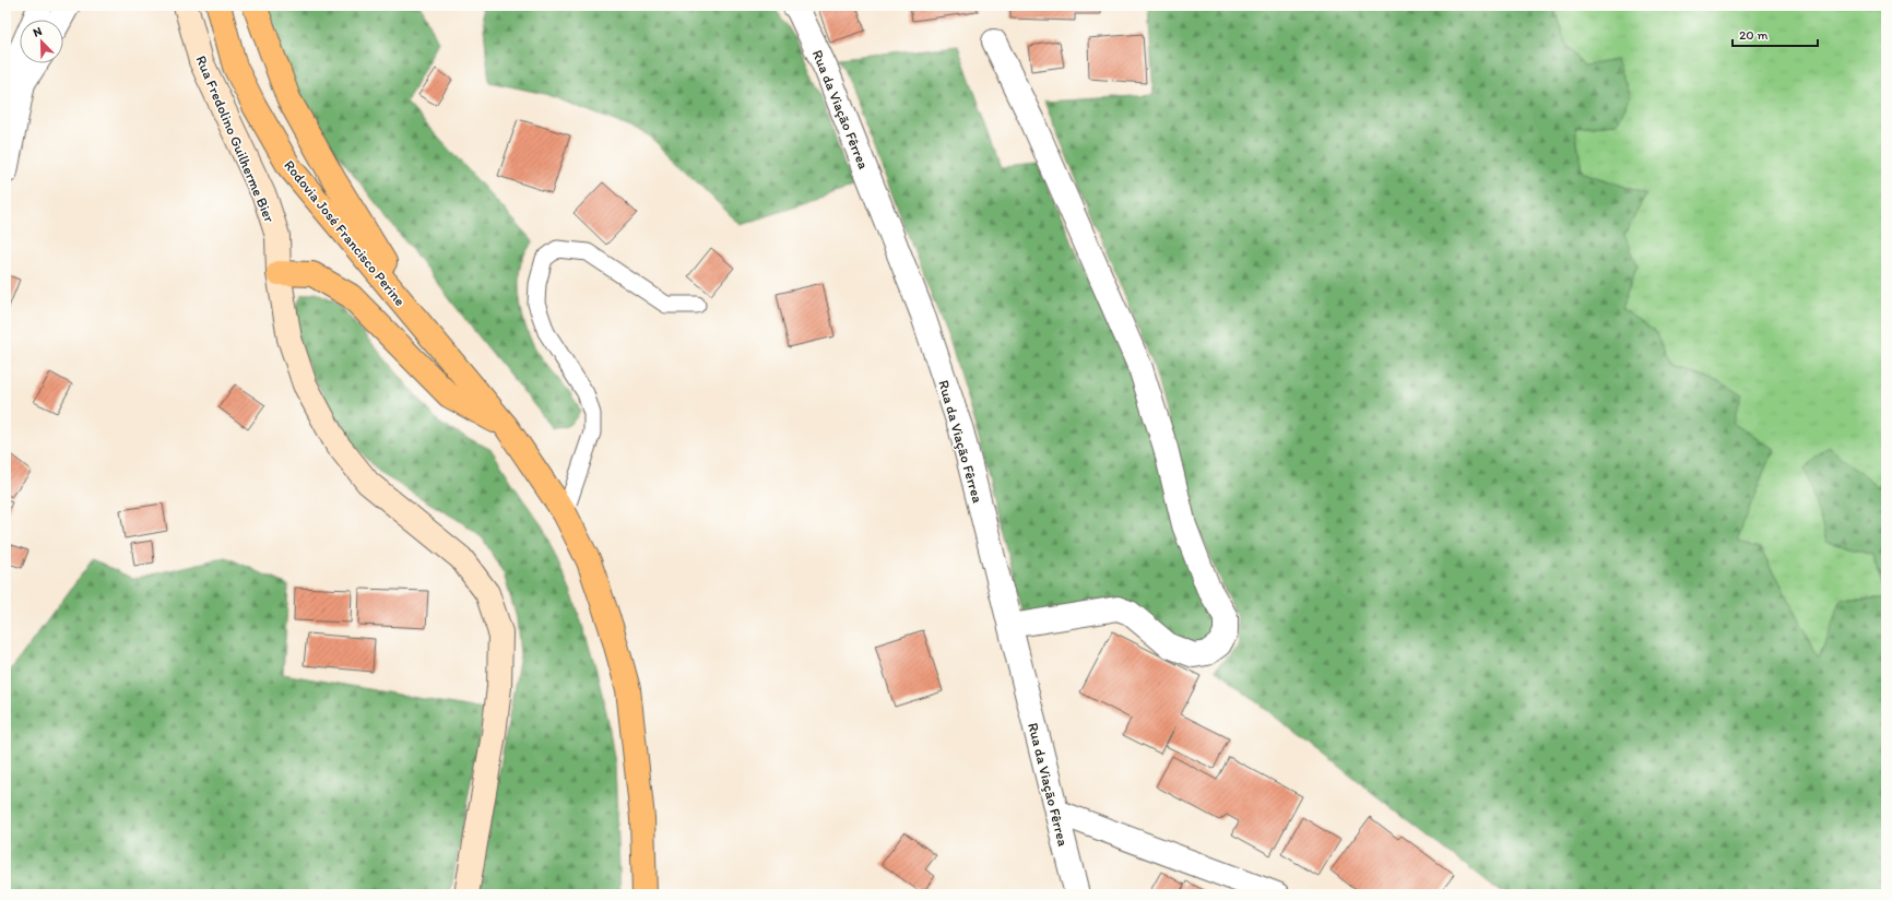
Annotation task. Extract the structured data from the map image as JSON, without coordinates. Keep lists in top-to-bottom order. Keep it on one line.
{"streets":{"main road":["Rua Fredolino Guilherme Bier","Rodovia José Francisco Perine"],"street":["Rua da Viação Fêrrea"]},"scale_bar":"20 m","north":"top left"}
